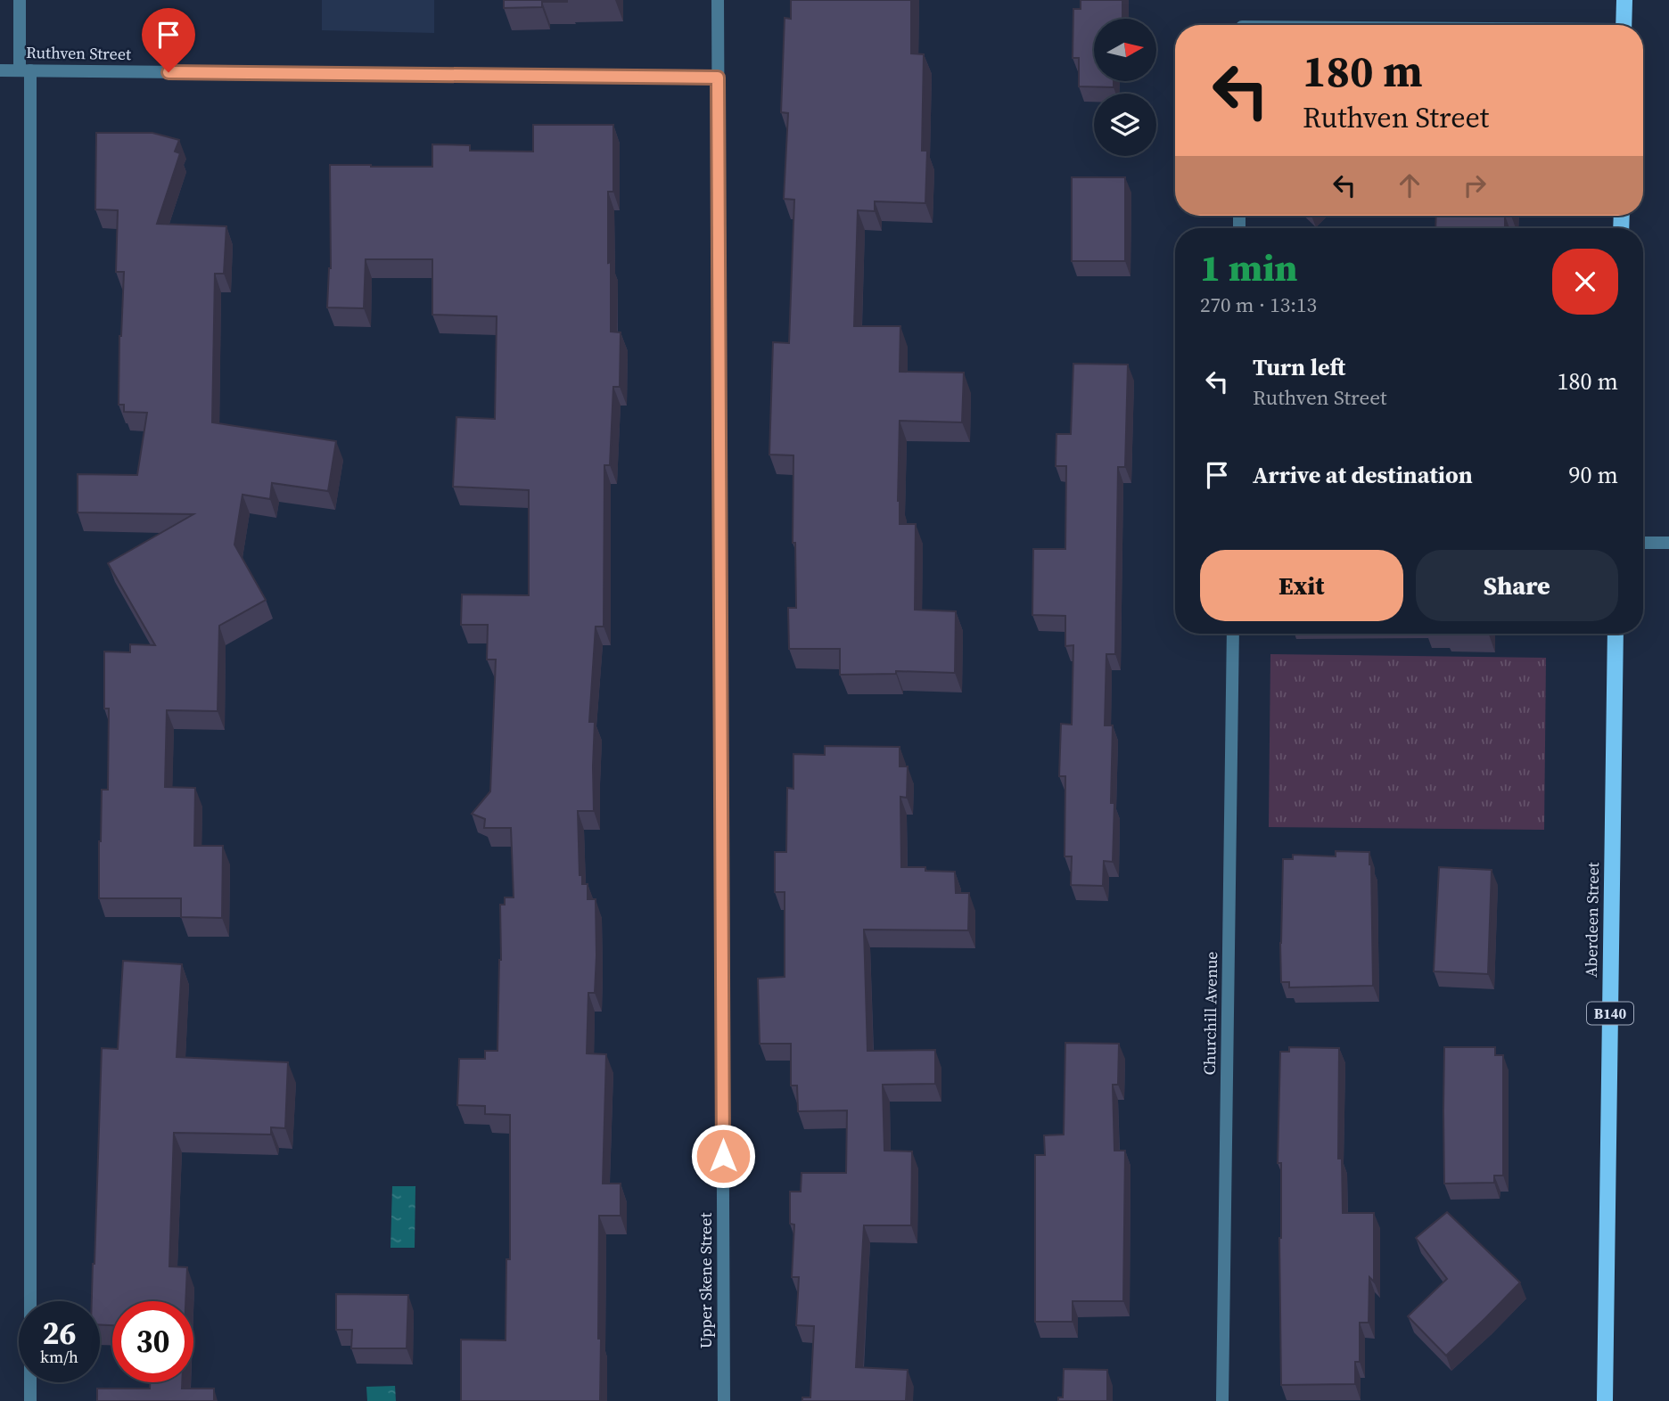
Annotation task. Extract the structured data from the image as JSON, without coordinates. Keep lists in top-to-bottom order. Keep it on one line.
{"streets":{"main road":["Aberdeen Street","B140"],"street":["Ruthven Street","Churchill Avenue","Upper Skene Street"]},"crossings":[["Ruthven Street","Upper Skene Street"]],"north":"right","page":{"turn":["180 m","Ruthven Street"],"heading":["1 min","270 m · 13:13"],"list":[{"name":"Turn left","note":"Ruthven Street","value":"180 m"},{"name":"Arrive at destination","value":"90 m"}],"buttons":["Exit","Share"],"speed":"26 km/h","limit":"30"}}
